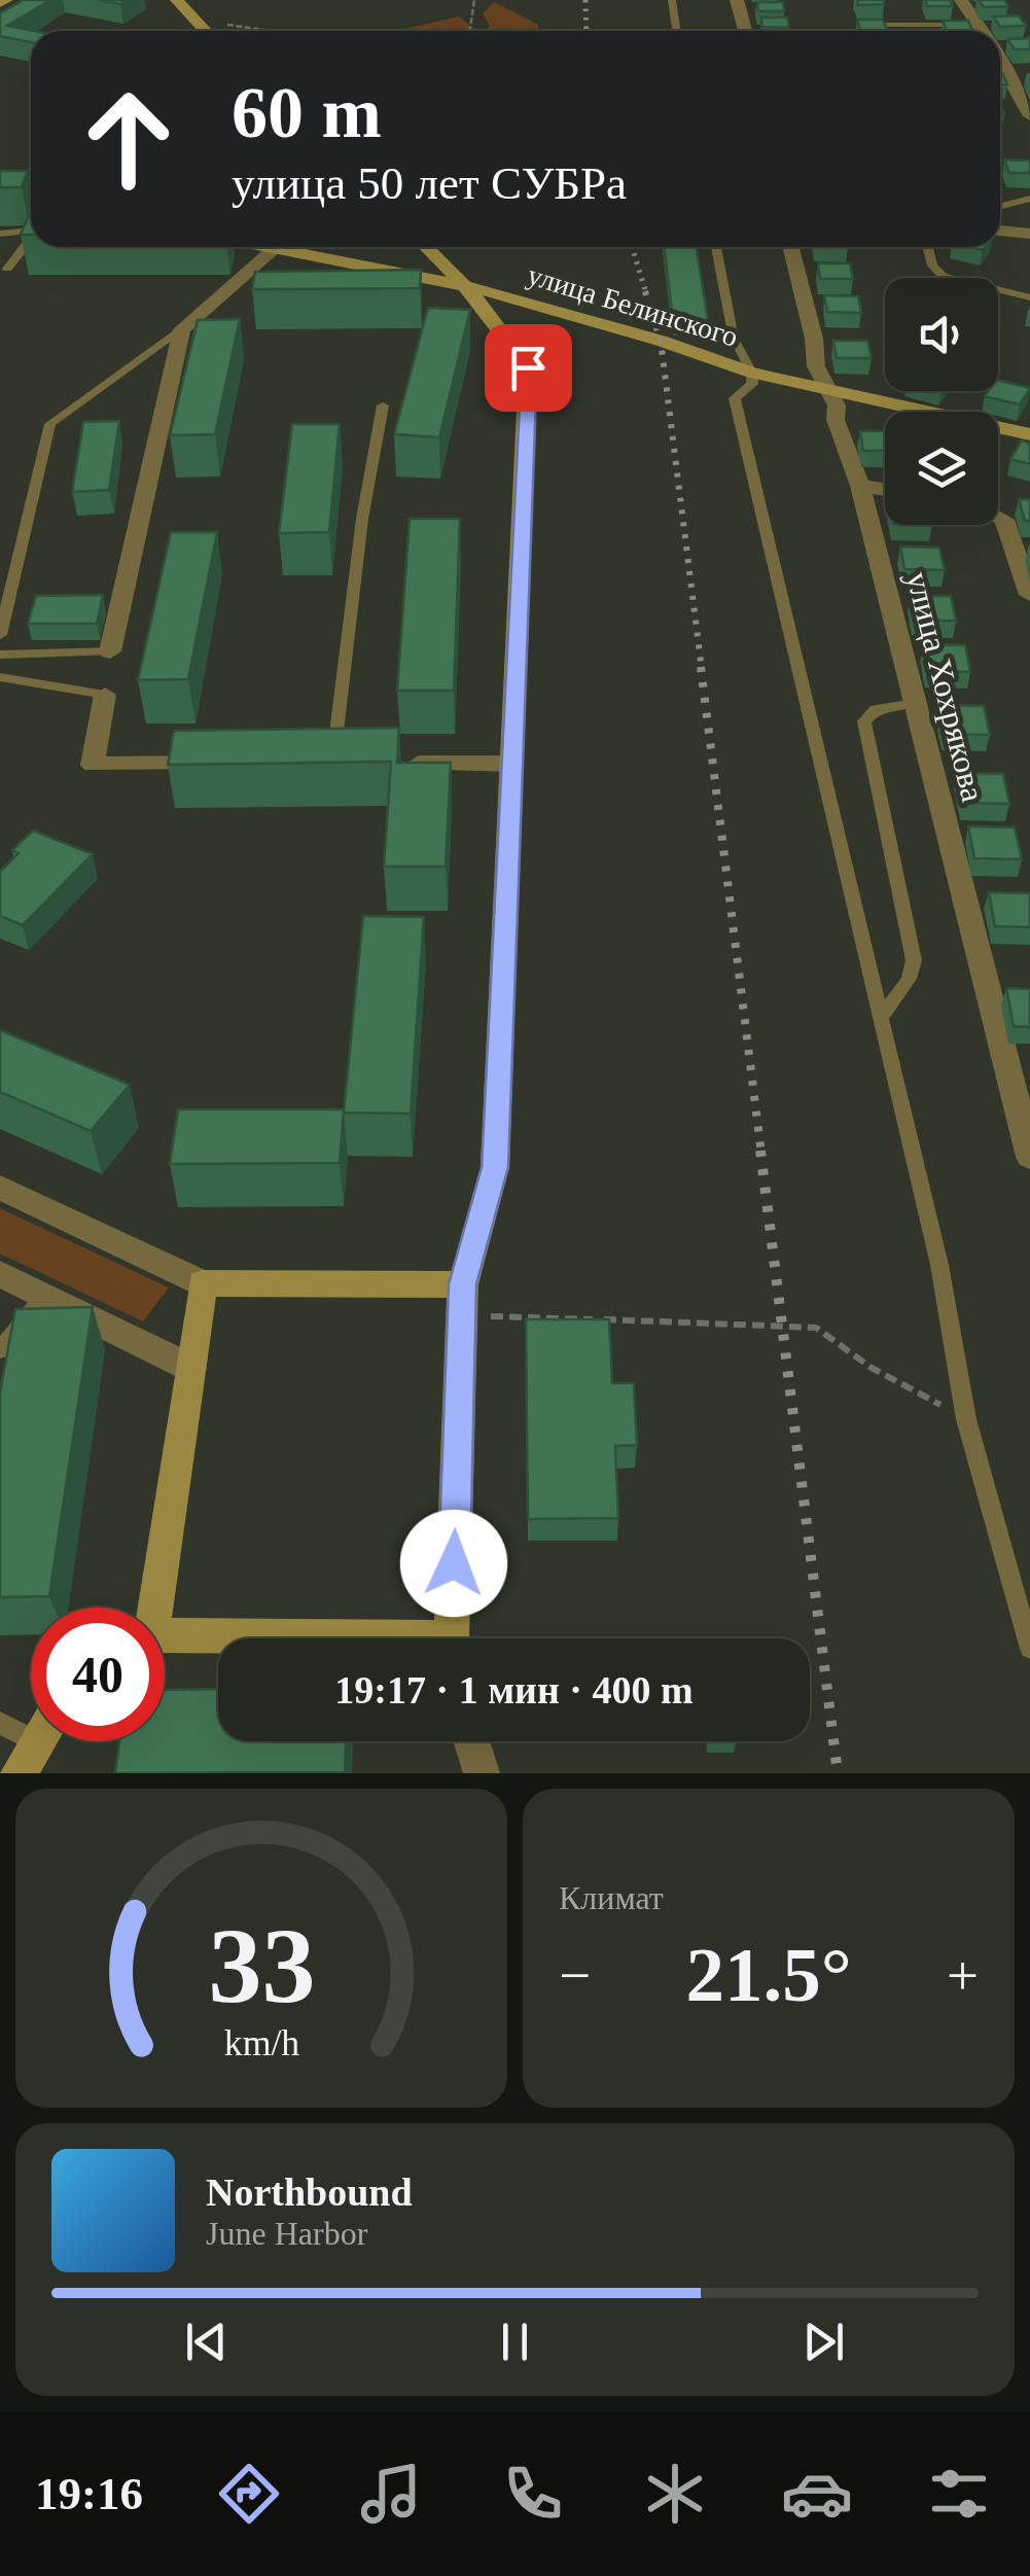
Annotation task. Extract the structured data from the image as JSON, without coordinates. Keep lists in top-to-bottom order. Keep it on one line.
{"streets":{"street":["улица Белинского","улица Хохрякова"]},"crossings":[["улица Белинского","улица Хохрякова"]],"page":{"turn":["60 m","улица 50 лет СУБРа"],"limit":"40","trip":"19:17 · 1 мин · 400 m","tile":"Климат","heat":["−","21.5°","+"],"song":["Northbound","June Harbor"],"tabs":"19:16","gauge":["33","km/h"]}}
